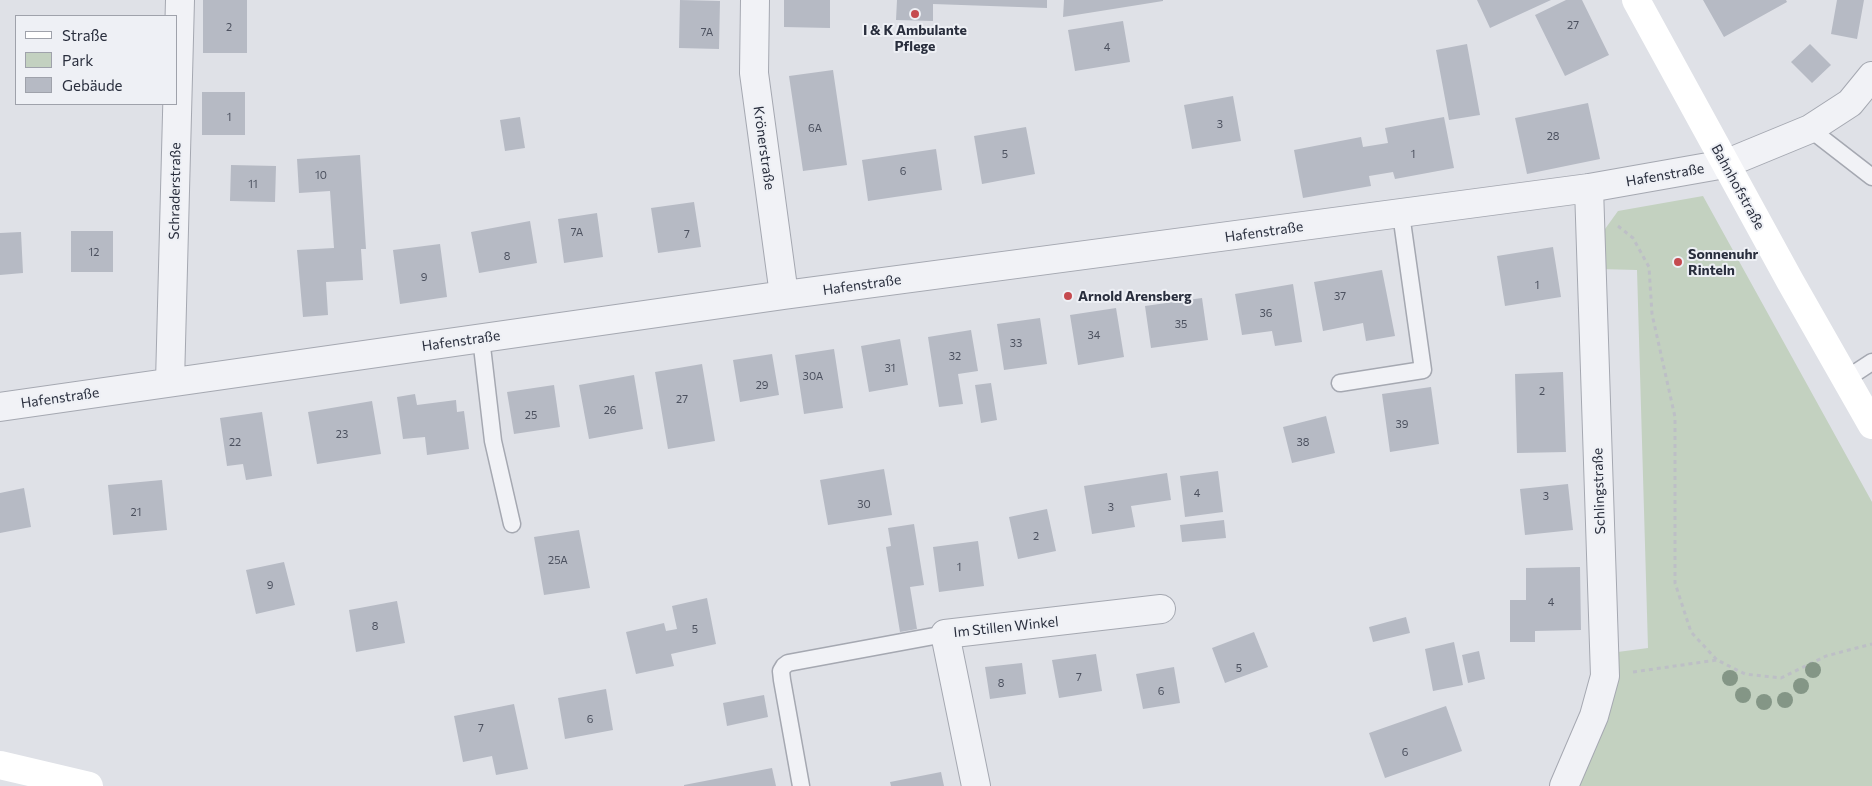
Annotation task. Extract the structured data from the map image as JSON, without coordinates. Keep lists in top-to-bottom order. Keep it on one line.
{"streets":{"main road":["Bahnhofstraße"],"street":["Krönerstraße","Hafenstraße","Schraderstraße","Schlingstraße","Im Stillen Winkel"]},"crossings":[["Krönerstraße","Hafenstraße"],["Hafenstraße","Bahnhofstraße"],["Hafenstraße","Schraderstraße"],["Hafenstraße","Schlingstraße"]],"places":["I & K Ambulante Pflege","Sonnenuhr Rinteln","Arnold Arensberg"],"house_numbers":["27","2","7A","4","1","3","6A","28","5","1","6","10","11","7A","7","12","8","9","1","37","36","35","34","33","32","31","30A","29","2","27","26","25","39","23","22","38","4","3","30","3","21","2","25A","1","9","4","8","5","5","7","8","6","6","7","6"],"legend":["Straße","Park","Gebäude"]}
